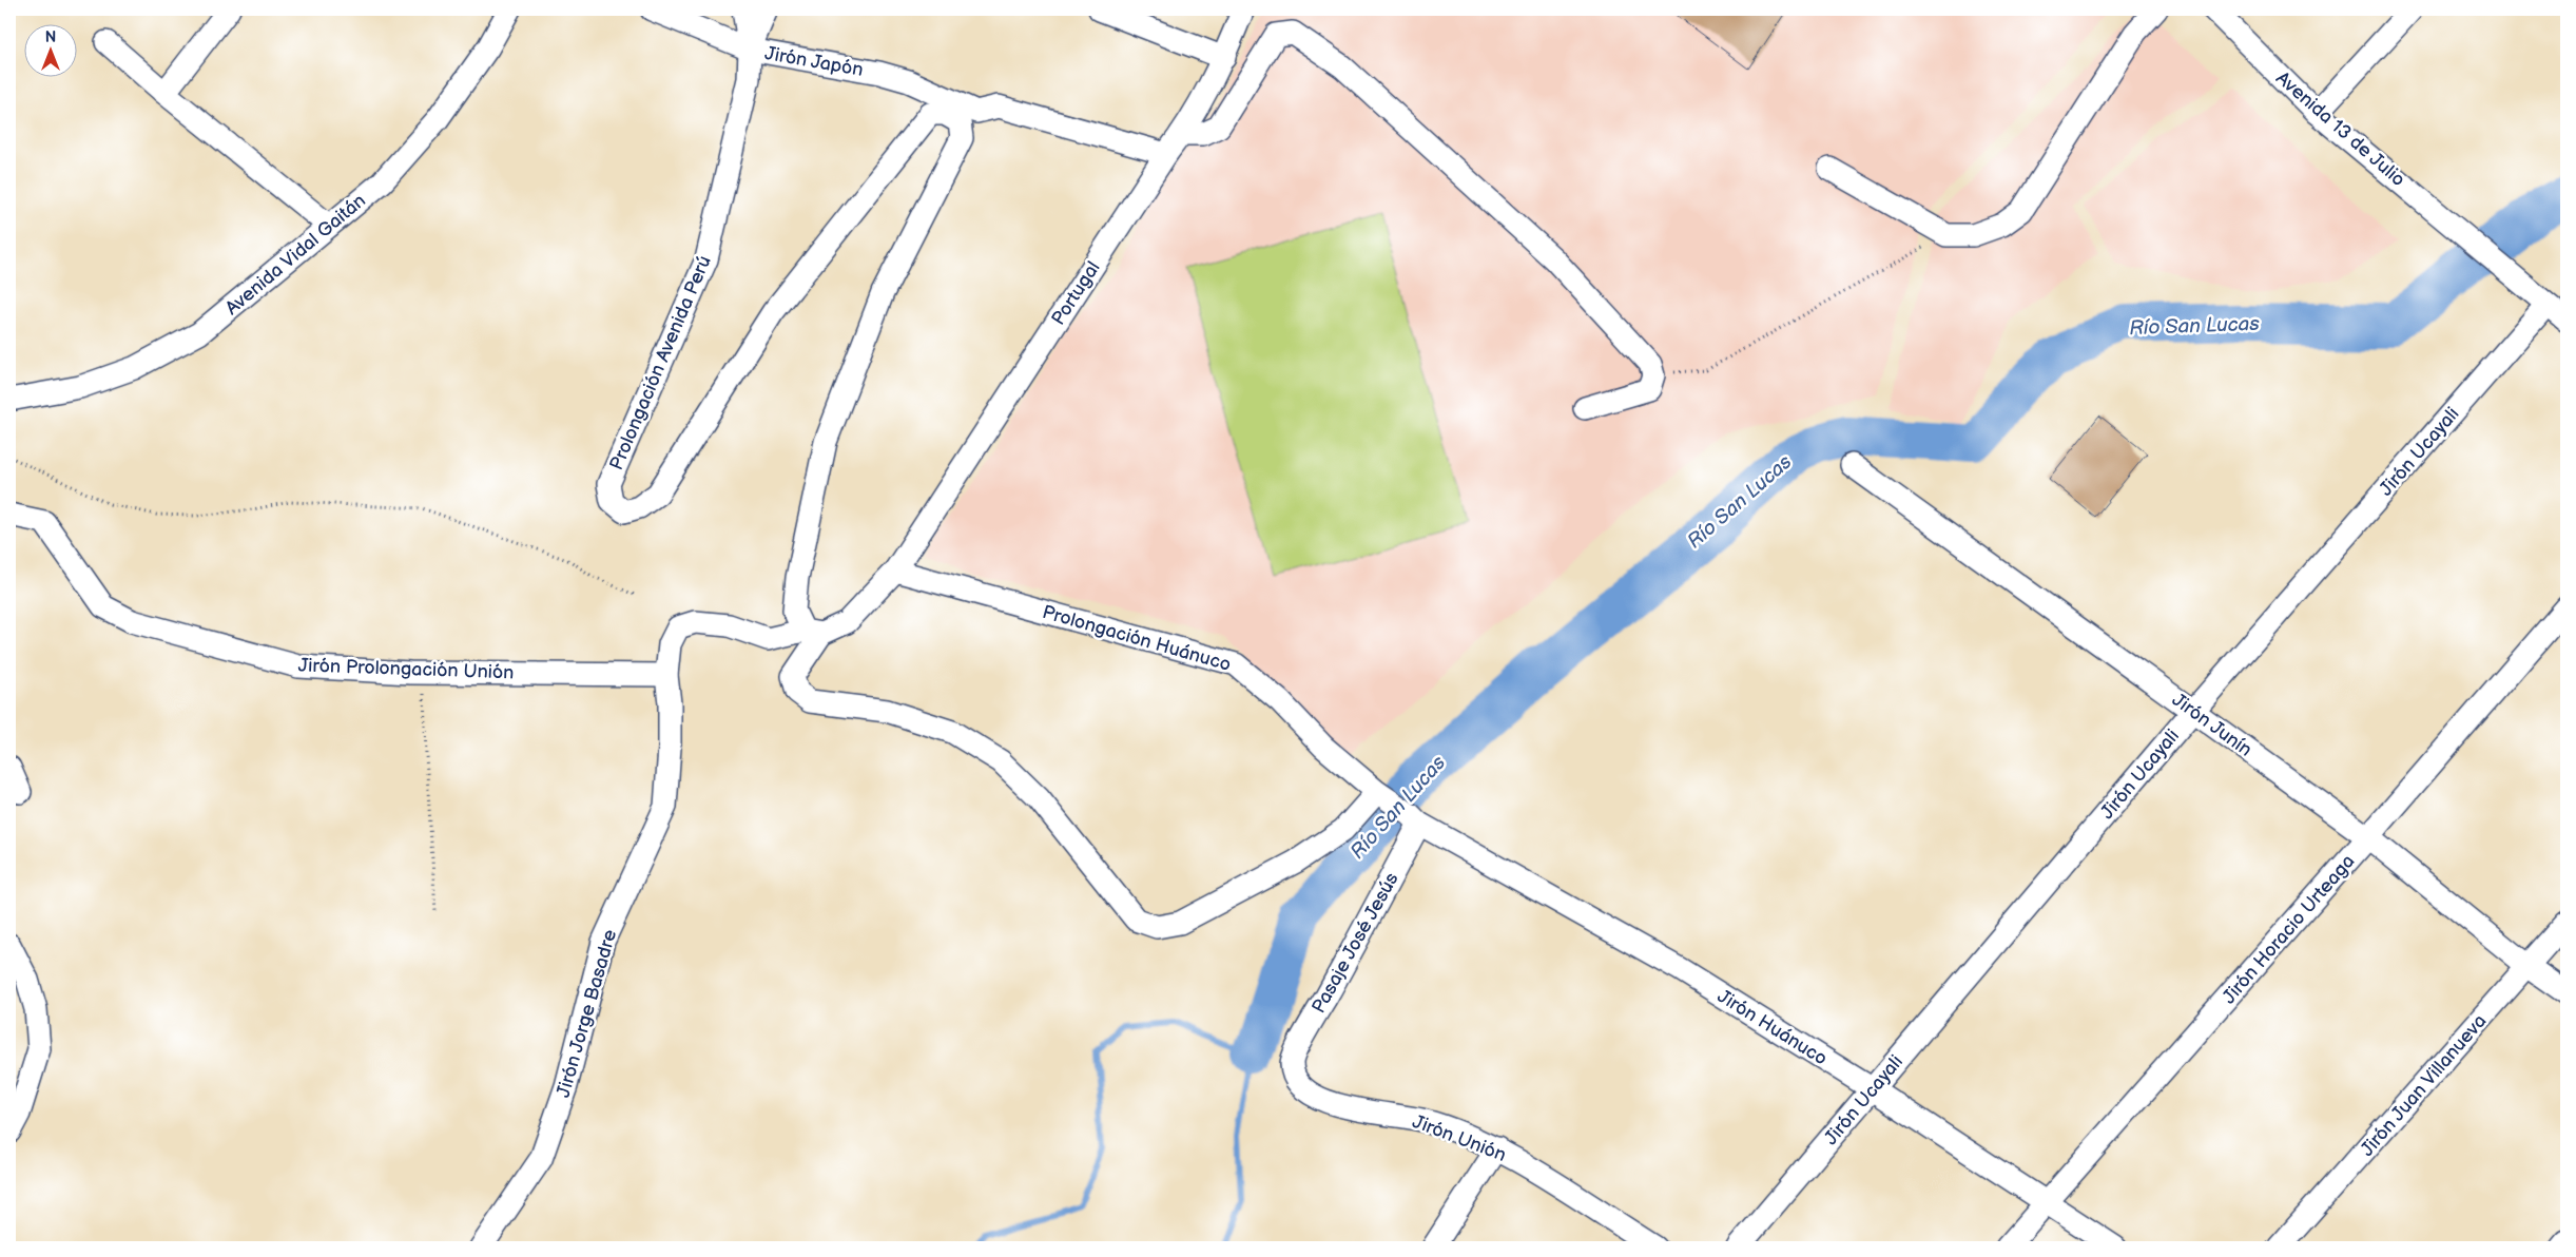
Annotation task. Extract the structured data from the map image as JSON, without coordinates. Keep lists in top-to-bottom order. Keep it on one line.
{"streets":{"street":["Jirón Japón","Avenida 13 de Julio","Avenida Vidal Gaitán","Portugal","Prolongación Avenida Perú","Jirón Ucayali","Prolongación Huánuco","Jirón Prolongación Unión","Jirón Junín","Jirón Horacio Urteaga","Pasaje José Jesús","Jirón Jorge Basadre","Jirón Huánuco","Jirón Juan Villanueva","Jirón Unión"]},"crossings":[["Jirón Japón","Prolongación Avenida Perú"],["Avenida 13 de Julio","Jirón Ucayali"],["Portugal","Prolongación Huánuco"],["Portugal","Jirón Jorge Basadre"],["Jirón Ucayali","Jirón Junín"],["Jirón Ucayali","Jirón Huánuco"],["Prolongación Huánuco","Pasaje José Jesús"],["Prolongación Huánuco","Jirón Huánuco"],["Jirón Prolongación Unión","Jirón Jorge Basadre"],["Jirón Junín","Jirón Horacio Urteaga"],["Jirón Junín","Jirón Juan Villanueva"],["Jirón Horacio Urteaga","Jirón Huánuco"],["Pasaje José Jesús","Jirón Huánuco"],["Pasaje José Jesús","Jirón Unión"]],"water":["Río San Lucas"],"north":"top"}
